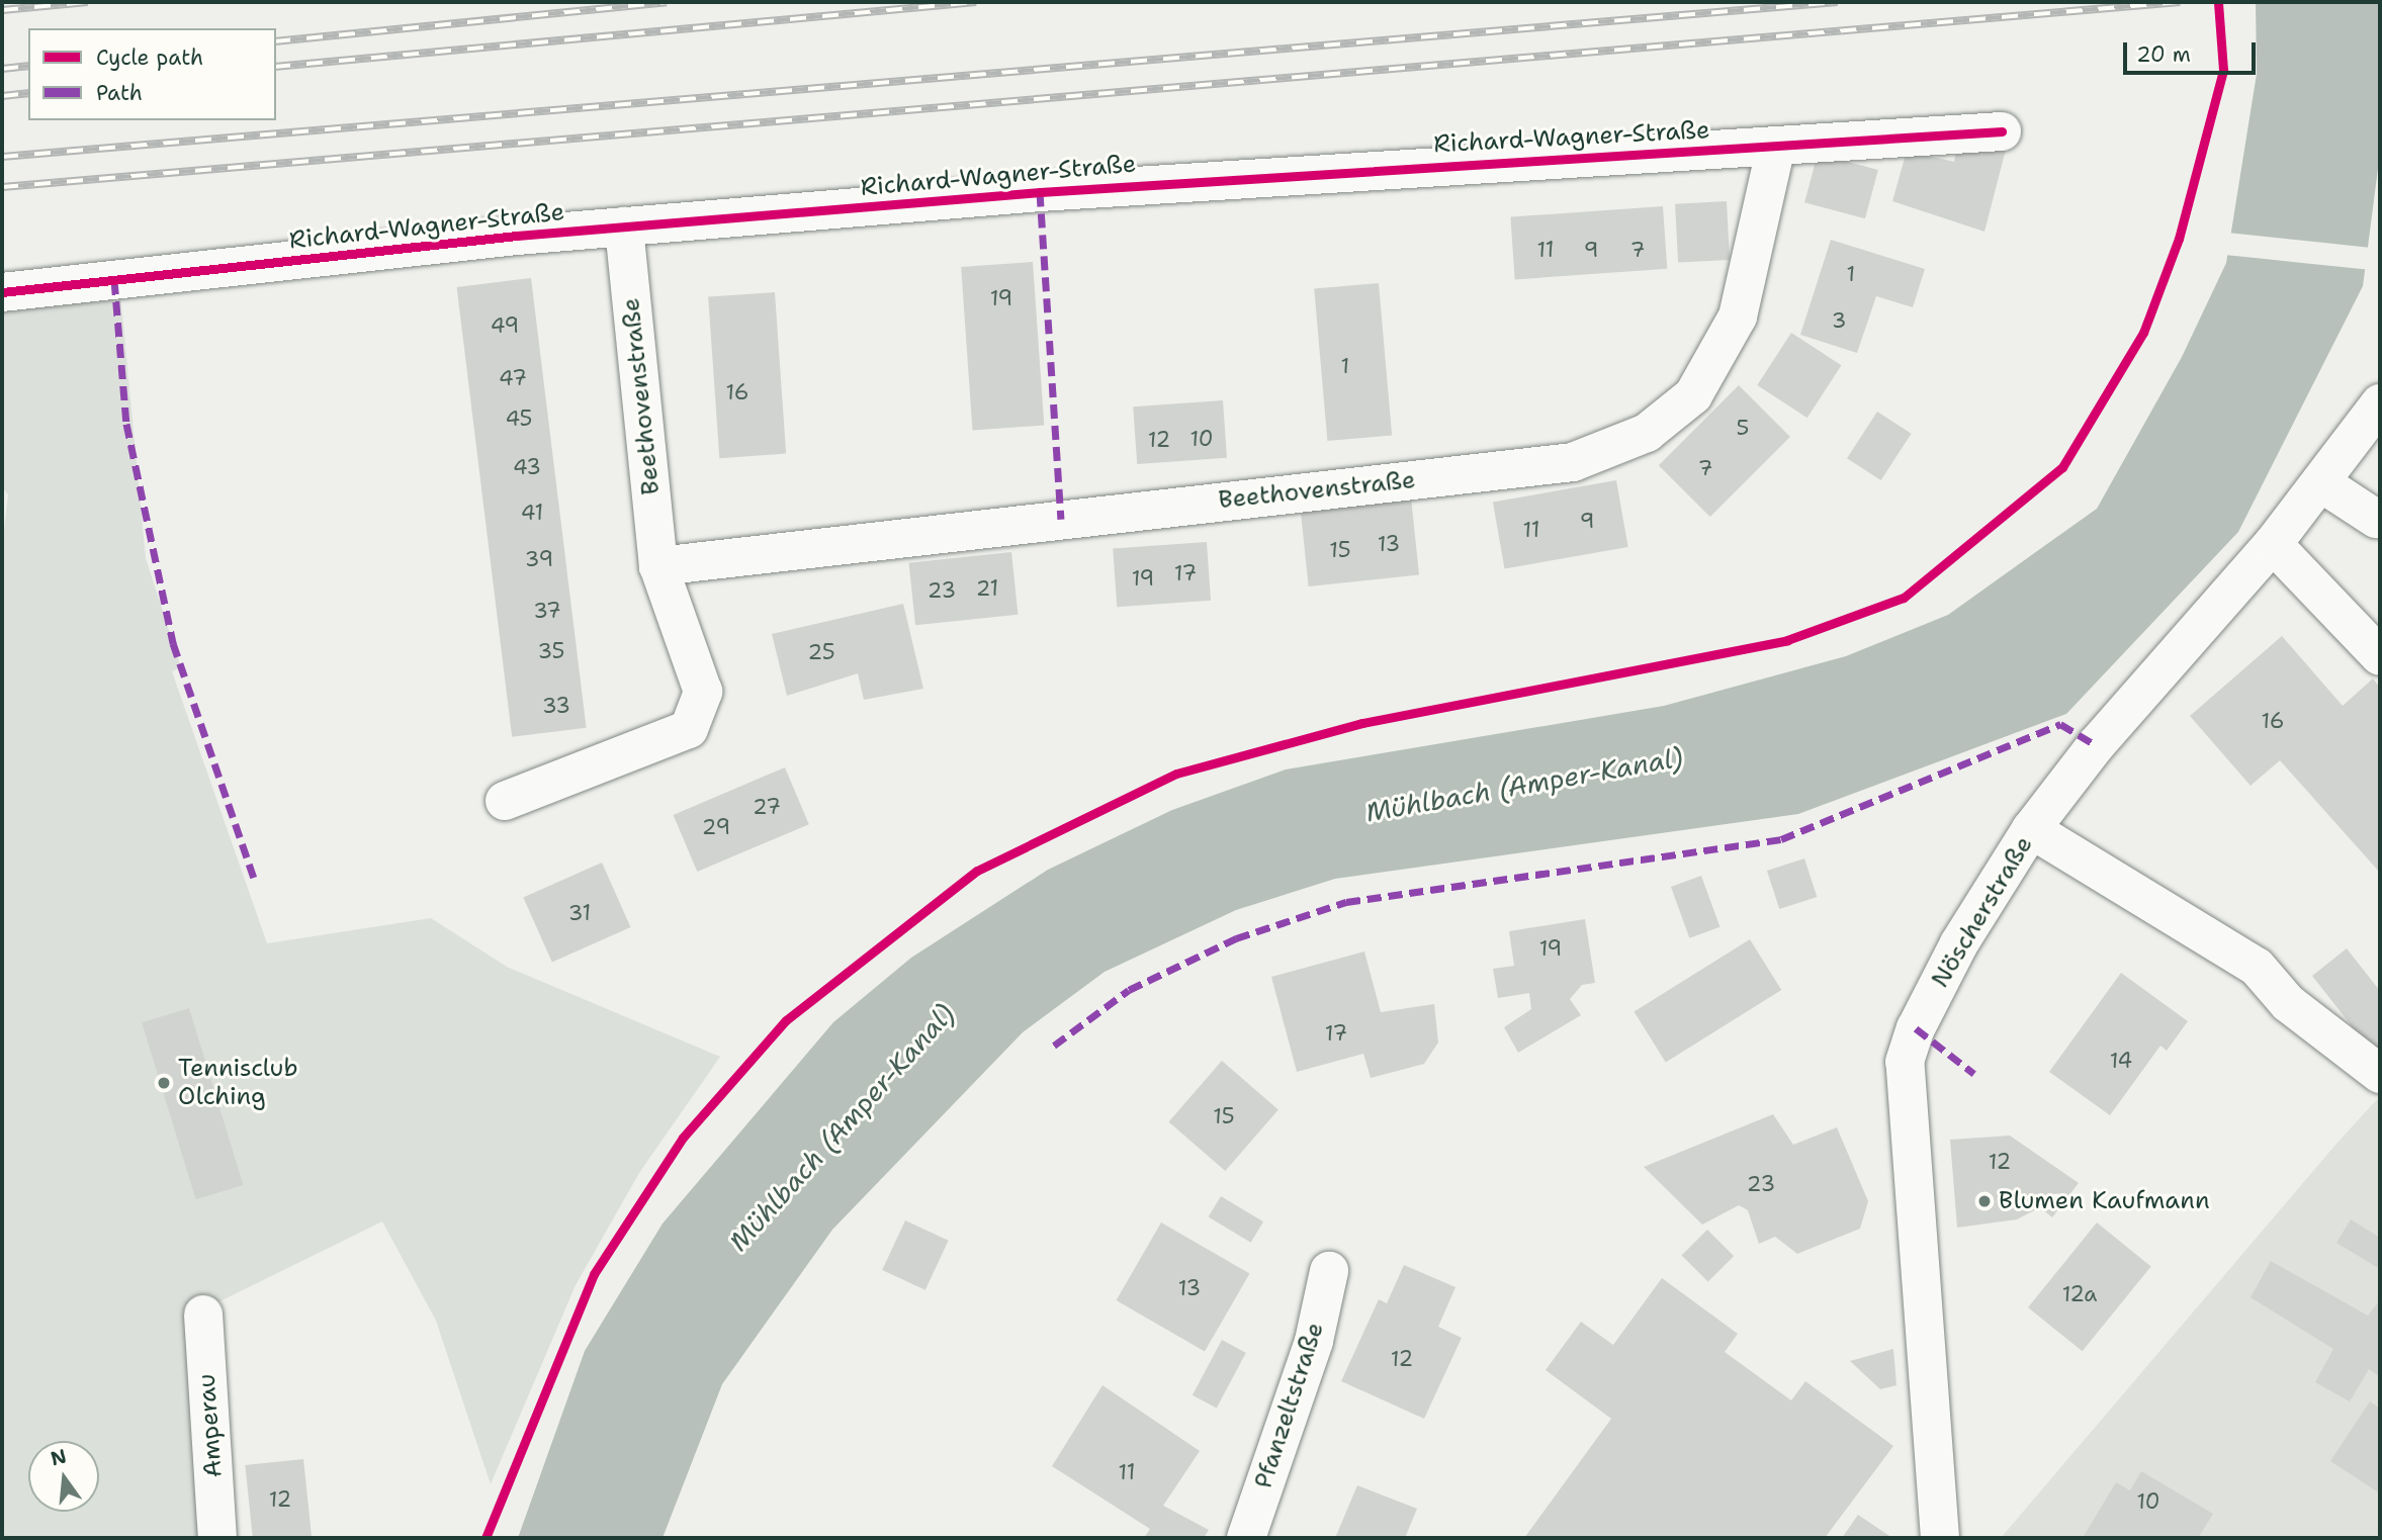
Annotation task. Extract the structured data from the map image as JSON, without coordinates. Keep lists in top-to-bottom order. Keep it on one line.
{"streets":{"street":["Richard-Wagner-Straße","Beethovenstraße","Nöscherstraße","Pfanzeltstraße","Amperau"]},"crossings":[["Richard-Wagner-Straße","Beethovenstraße"]],"water":["Mühlbach (Amper-Kanal)"],"places":["Tennisclub Olching","Blumen Kaufmann"],"house_numbers":["11","9","7","1","19","3","49","1","47","16","45","5","10","12","43","7","41","9","11","13","15","39","17","19","21","23","37","35","25","33","16","27","29","31","19","17","14","15","12","23","13","12a","12","11","12","10"],"legend":["Cycle path","Path"],"scale_bar":"20 m","north":"top"}
